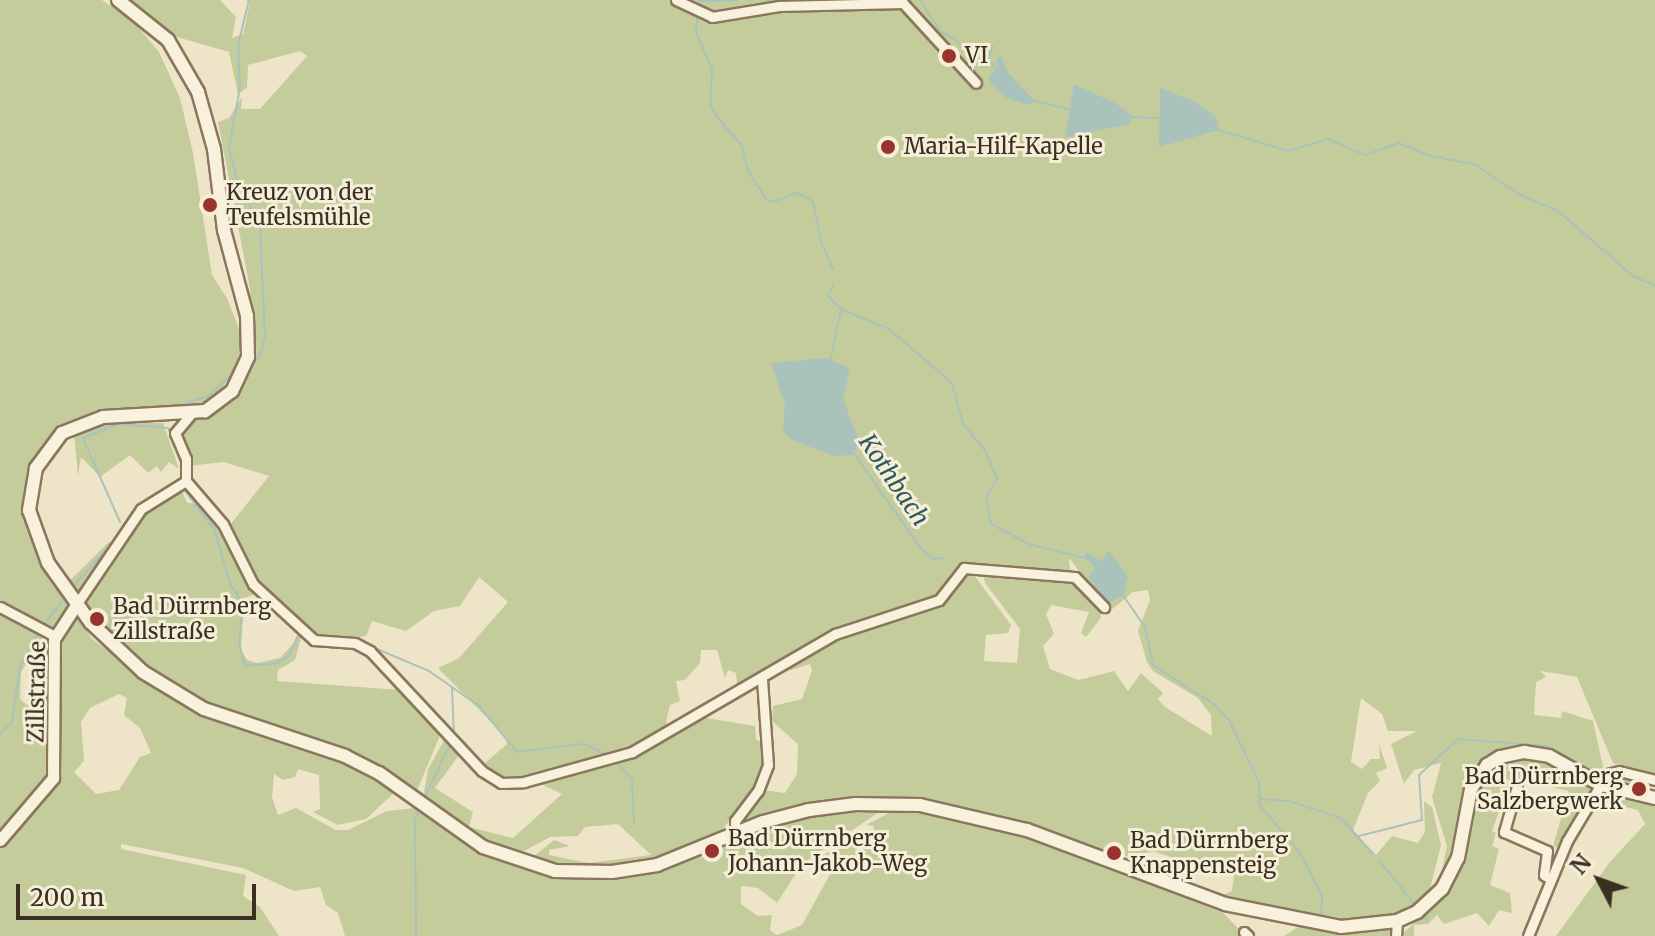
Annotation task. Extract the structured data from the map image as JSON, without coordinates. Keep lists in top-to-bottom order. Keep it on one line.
{"streets":{"street":["Zillstraße"]},"water":["Kothbach"],"places":["VI","Maria-Hilf-Kapelle","Kreuz von der Teufelsmühle","Bad Dürrnberg Zillstraße","Bad Dürrnberg Salzbergwerk","Bad Dürrnberg Johann-Jakob-Weg","Bad Dürrnberg Knappensteig"],"scale_bar":"200 m","north":"top left"}
